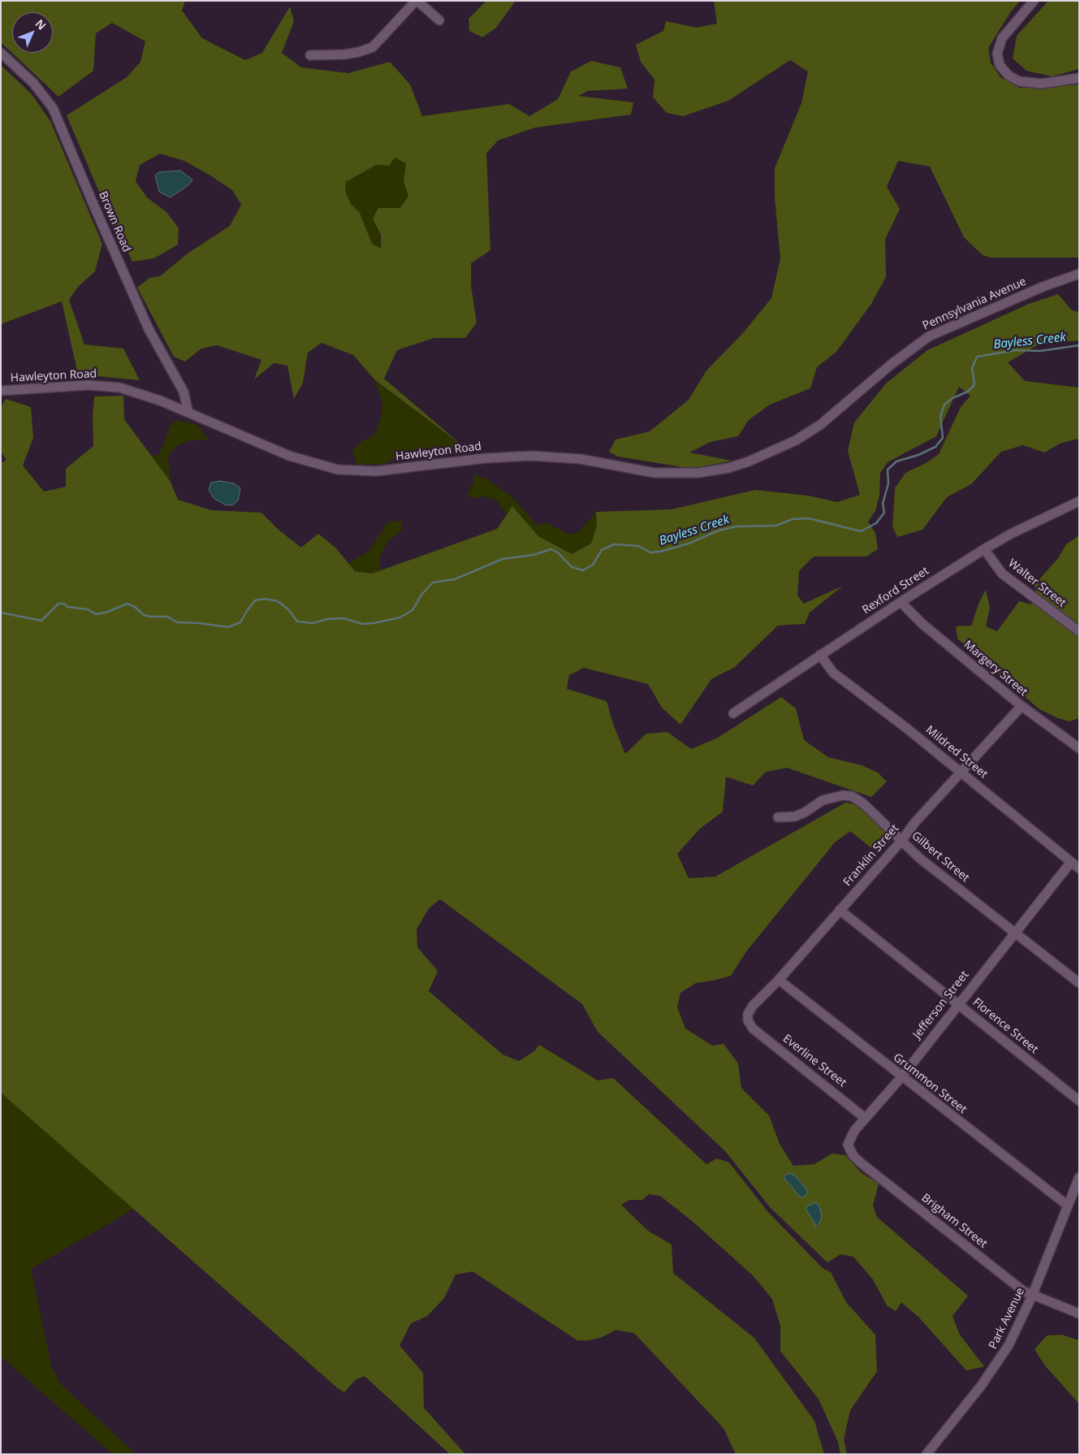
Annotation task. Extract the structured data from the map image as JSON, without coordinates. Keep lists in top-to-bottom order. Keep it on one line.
{"streets":{"street":["Brown Road","Pennsylvania Avenue","Hawleyton Road","Walter Street","Rexford Street","Margery Street","Mildred Street","Franklin Street","Gilbert Street","Jefferson Street","Florence Street","Everline Street","Grummon Street","Brigham Street","Park Avenue"]},"crossings":[["Brown Road","Hawleyton Road"],["Pennsylvania Avenue","Hawleyton Road"],["Walter Street","Rexford Street"],["Rexford Street","Margery Street"],["Rexford Street","Mildred Street"],["Margery Street","Franklin Street"],["Mildred Street","Franklin Street"],["Mildred Street","Jefferson Street"],["Franklin Street","Gilbert Street"],["Franklin Street","Florence Street"],["Franklin Street","Everline Street"],["Franklin Street","Grummon Street"],["Gilbert Street","Jefferson Street"],["Jefferson Street","Florence Street"],["Jefferson Street","Everline Street"],["Jefferson Street","Grummon Street"],["Jefferson Street","Brigham Street"],["Grummon Street","Park Avenue"],["Brigham Street","Park Avenue"]],"water":["Bayless Creek"],"north":"top right"}
